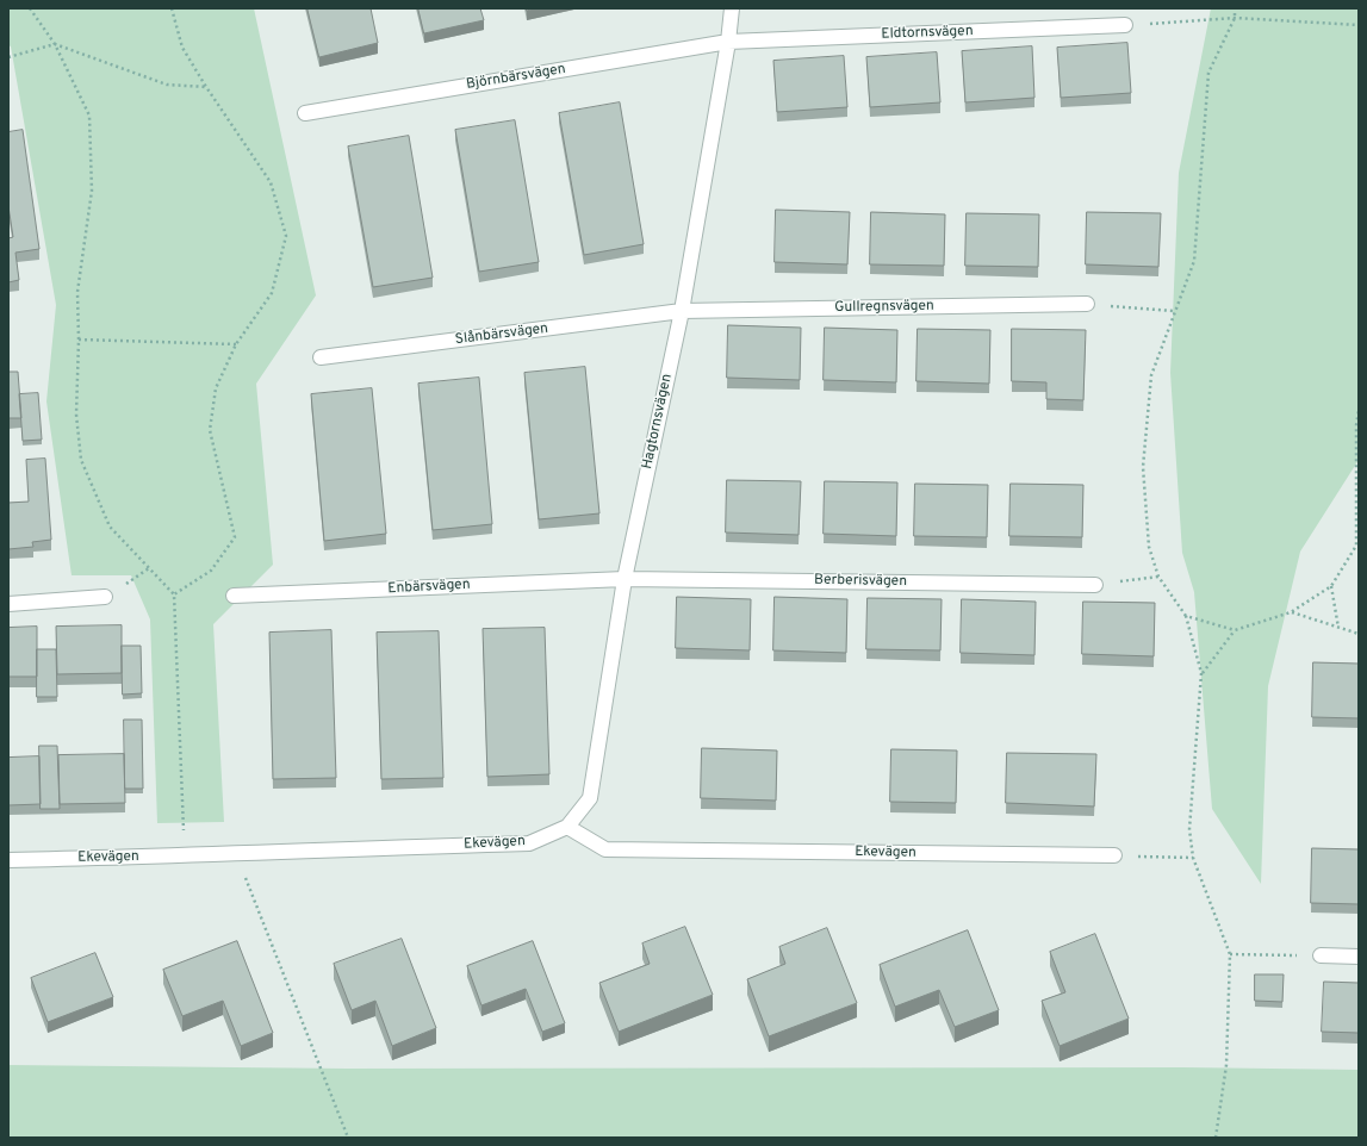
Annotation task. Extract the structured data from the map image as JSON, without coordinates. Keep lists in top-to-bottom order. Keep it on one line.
{"streets":{"street":["Eldtornsvägen","Björnbärsvägen","Gullregnsvägen","Slånbärsvägen","Hagtornsvägen","Berberisvägen","Enbärsvägen","Ekevägen"]},"crossings":[["Eldtornsvägen","Björnbärsvägen"],["Eldtornsvägen","Hagtornsvägen"],["Björnbärsvägen","Hagtornsvägen"],["Gullregnsvägen","Slånbärsvägen"],["Gullregnsvägen","Hagtornsvägen"],["Slånbärsvägen","Hagtornsvägen"],["Hagtornsvägen","Berberisvägen"],["Hagtornsvägen","Enbärsvägen"],["Hagtornsvägen","Ekevägen"],["Berberisvägen","Enbärsvägen"]]}
